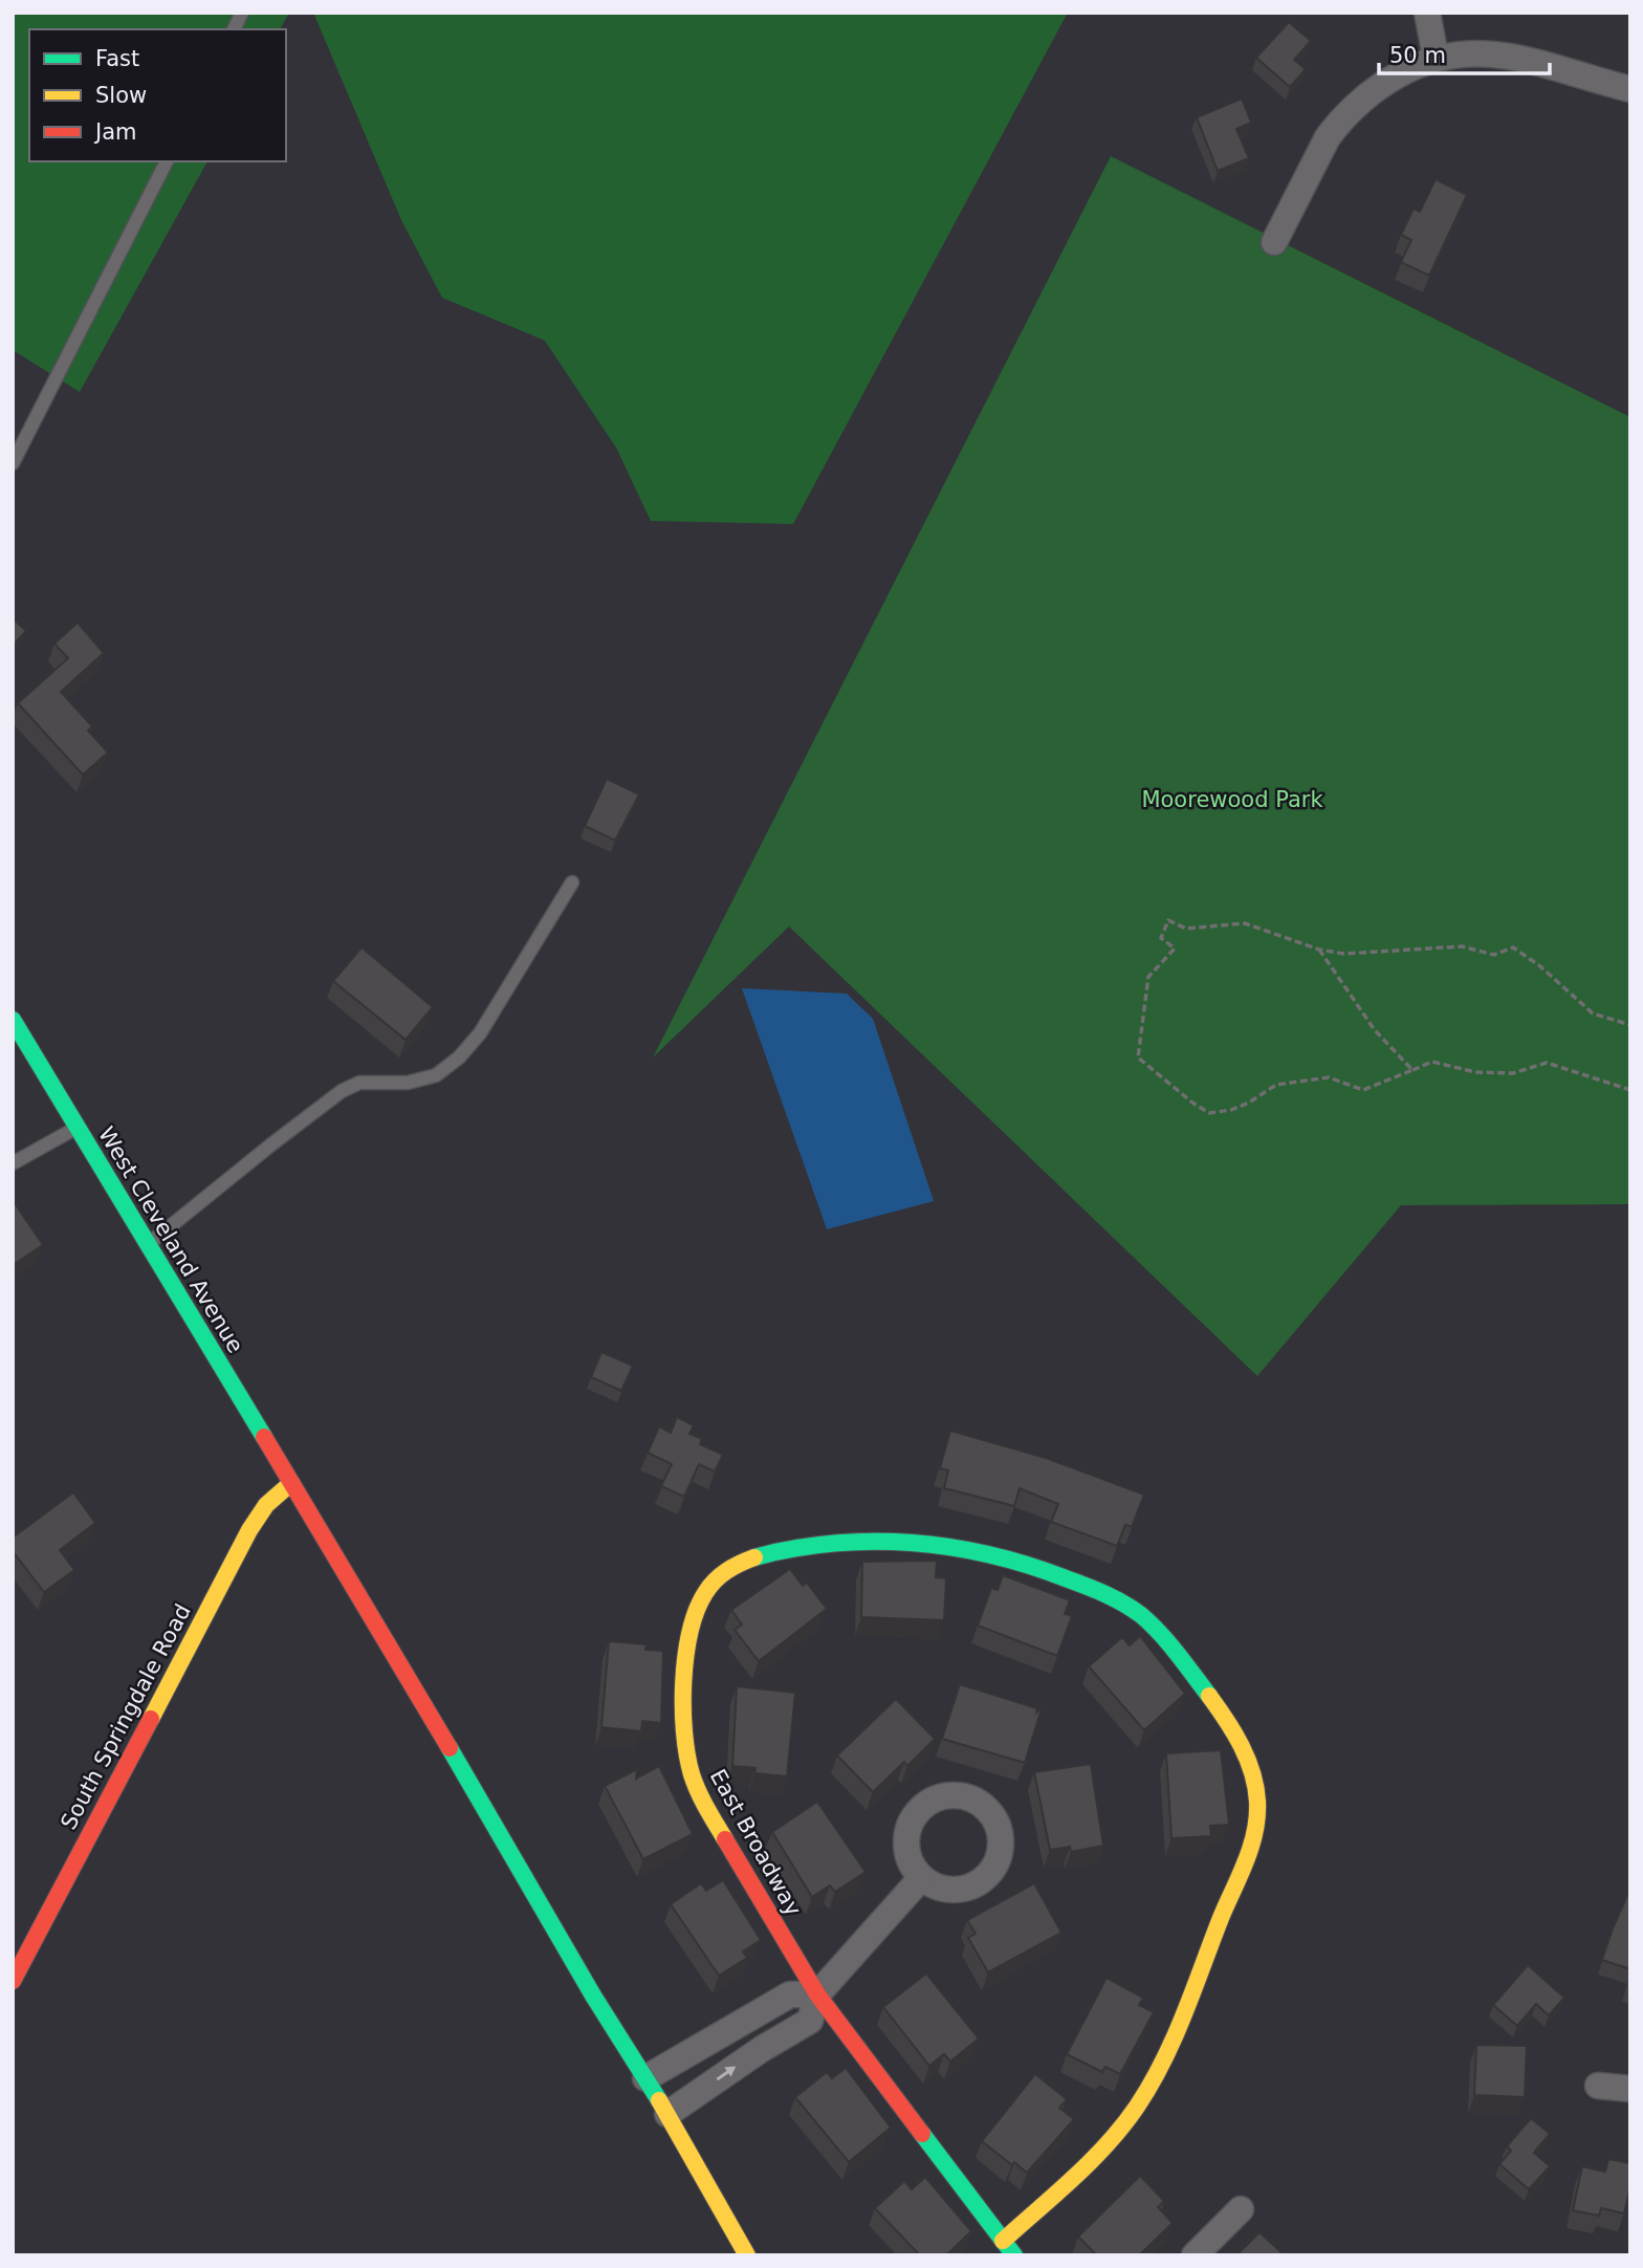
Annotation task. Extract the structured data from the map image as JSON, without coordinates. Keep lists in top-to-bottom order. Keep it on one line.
{"streets":{"street":["West Cleveland Avenue","South Springdale Road","East Broadway"]},"crossings":[["West Cleveland Avenue","South Springdale Road"]],"parks":["Moorewood Park"],"legend":["Fast","Slow","Jam"],"scale_bar":"50 m"}
